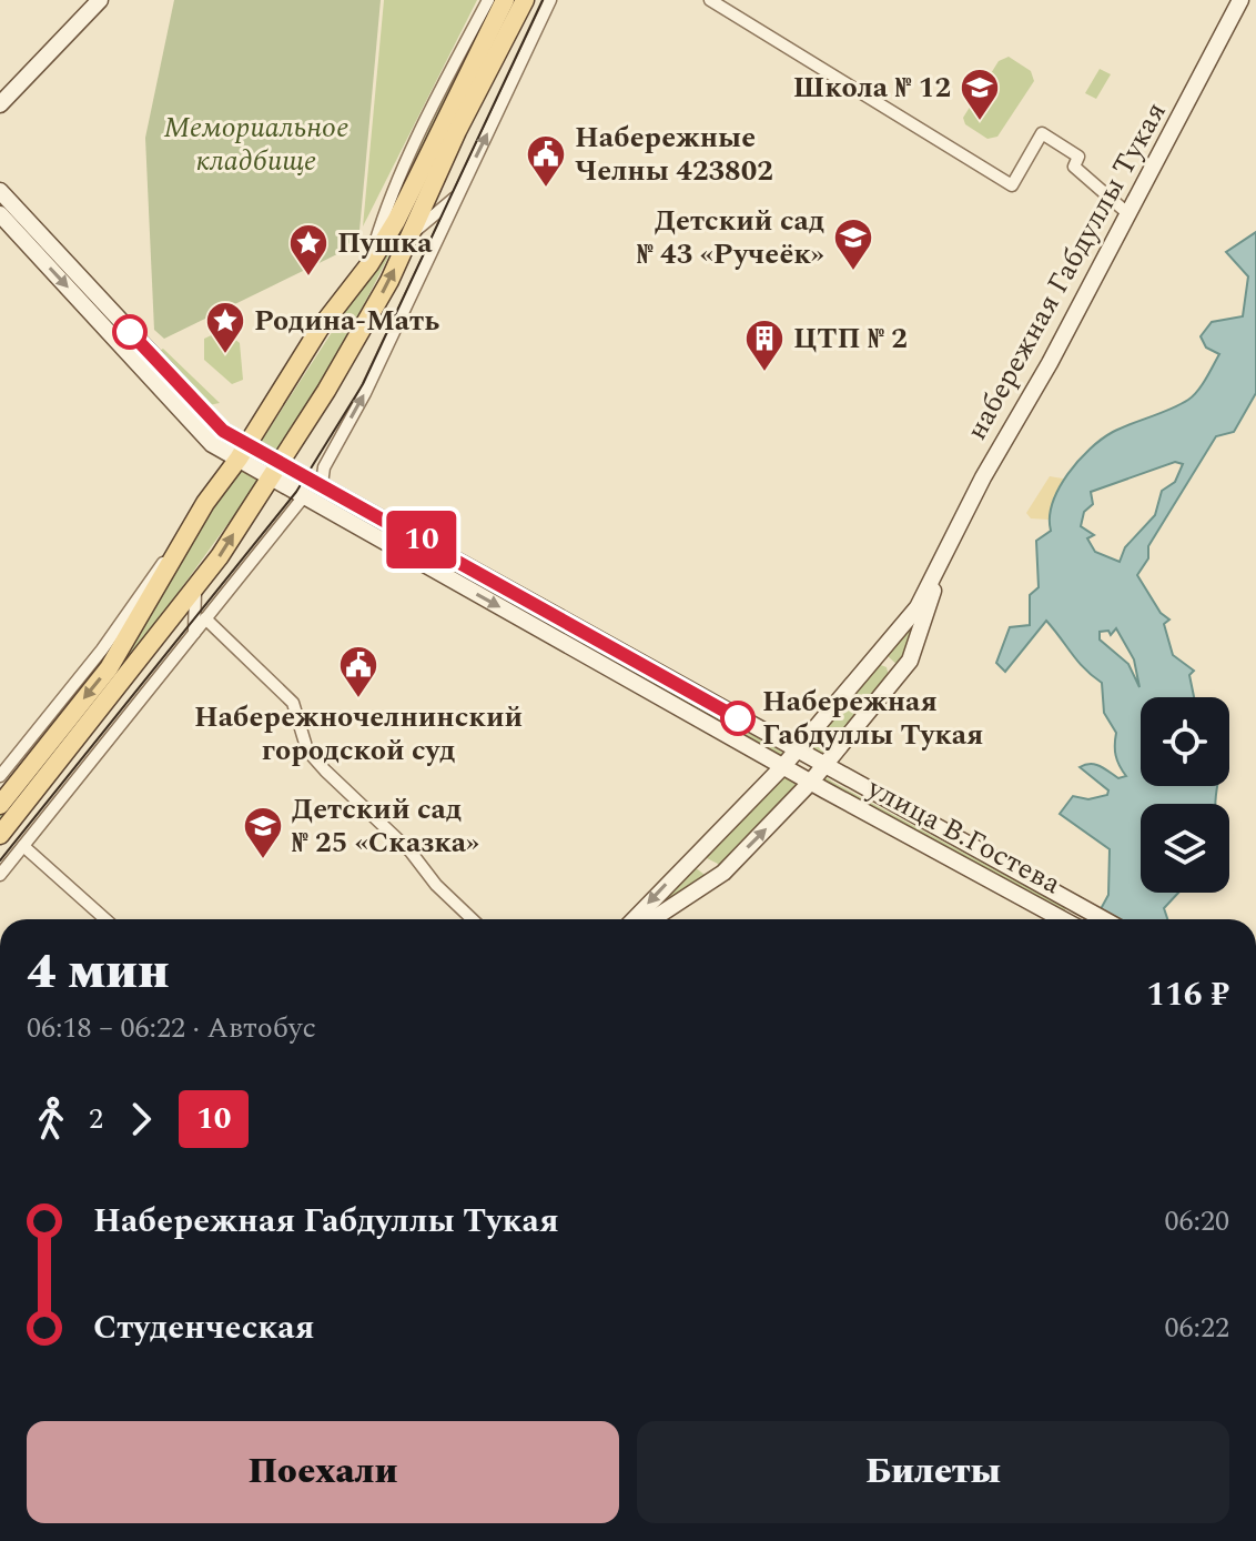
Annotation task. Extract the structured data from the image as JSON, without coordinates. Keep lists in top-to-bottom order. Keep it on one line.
{"streets":{"main road":["набережная Габдуллы Тукая","улица В.Гостева"]},"crossings":[["набережная Габдуллы Тукая","улица В.Гостева"]],"parks":["Мемориальное кладбище"],"places":{"school or university":["Школа № 12","Детский сад № 43 «Ручеёк»","Детский сад № 25 «Сказка»"],"public building":["Набережные Челны 423802","Набережночелнинский городской суд"],"place":["Пушка","Родина-Мать"],"building":["ЦТП № 2"],"other":["Набережная Габдуллы Тукая"]},"lines":["bus line 10"],"page":{"on_map":"10","heading":["4 мин","06:18 – 06:22 · Автобус","116 ₽"],"legs":["2","10"],"list":[{"name":"Набережная Габдуллы Тукая","value":"06:20"},{"name":"Студенческая","value":"06:22"}],"buttons":["Поехали","Билеты"]}}
